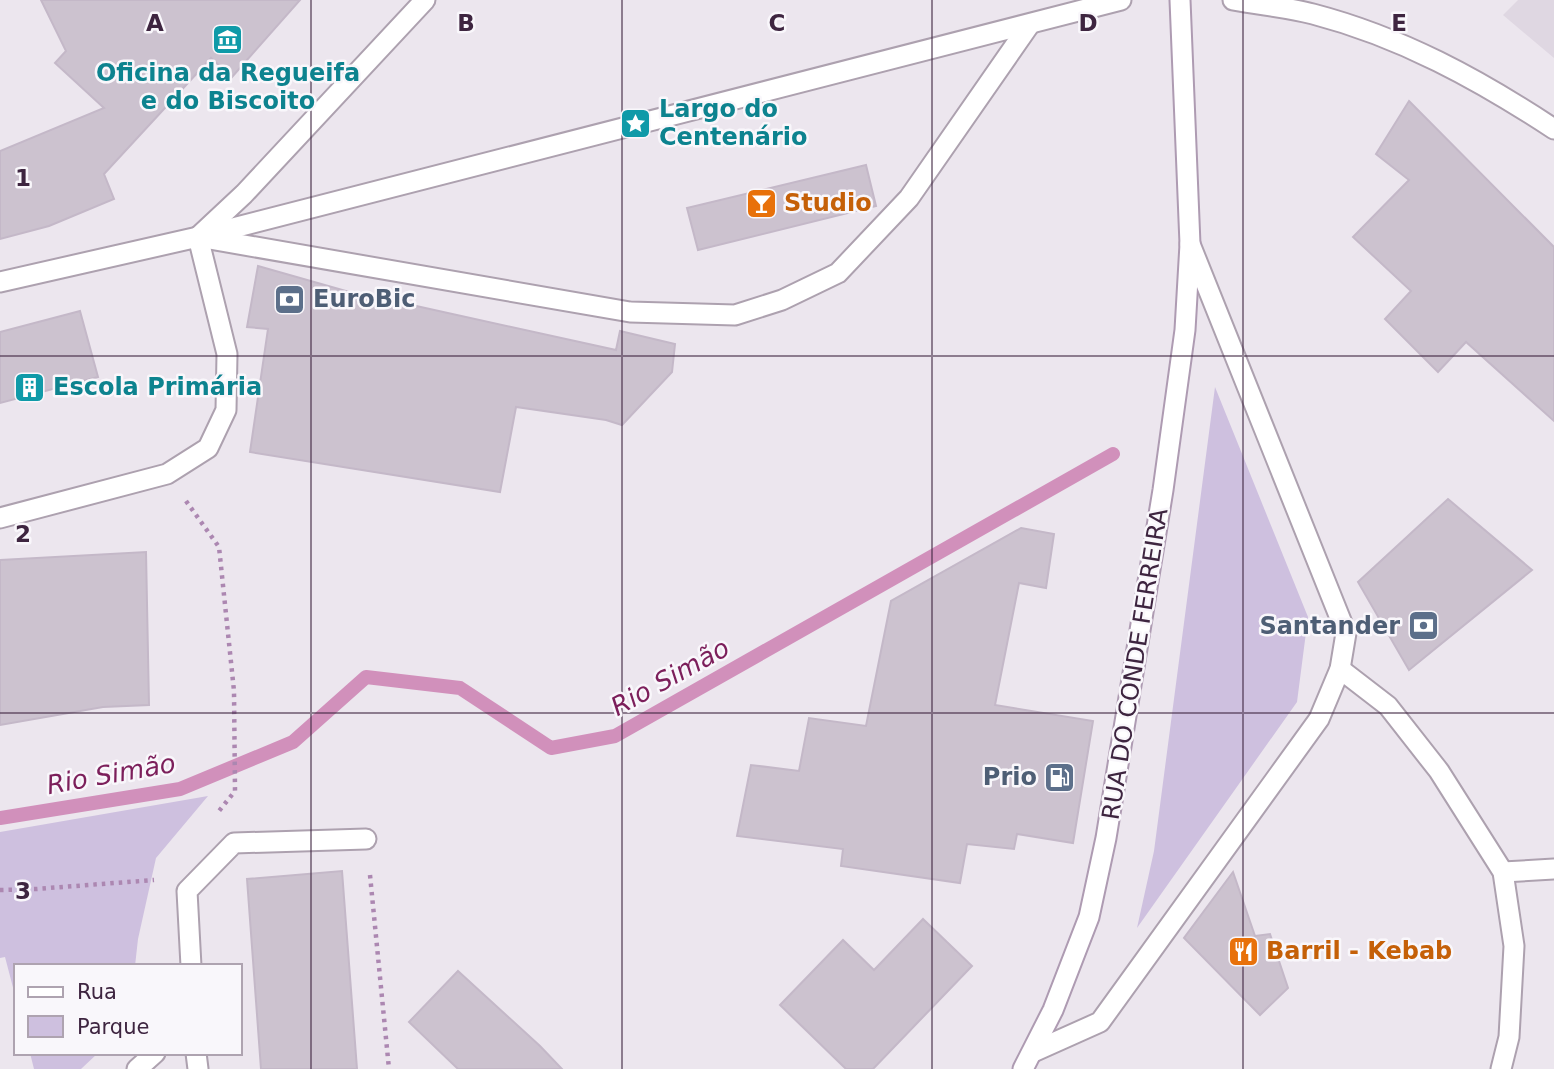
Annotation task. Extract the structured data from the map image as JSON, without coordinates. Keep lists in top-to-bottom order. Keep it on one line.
{"streets":{"street":["RUA DO CONDE FERREIRA"]},"water":["Rio Simão"],"places":{"museum":["Oficina da Regueifa e do Biscoito"],"place":["Largo do Centenário"],"bar":["Studio"],"bank":["EuroBic","Santander"],"building":["Escola Primária"],"fuel station":["Prio"],"restaurant":["Barril - Kebab"]},"legend":["Rua","Parque"],"grid":{"columns":["A","B","C","D","E"],"rows":["1","2","3"]}}
